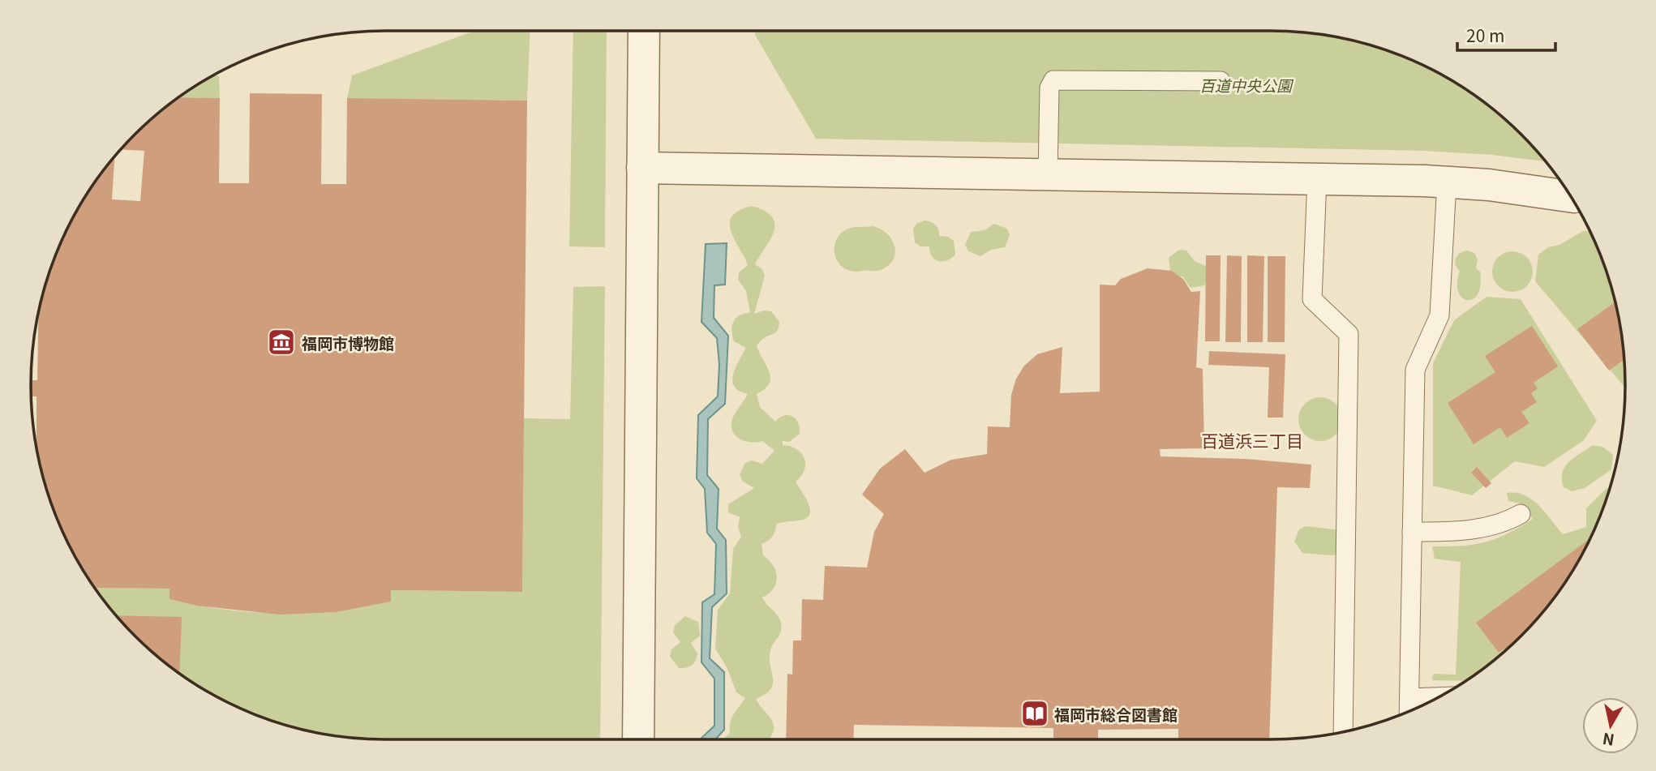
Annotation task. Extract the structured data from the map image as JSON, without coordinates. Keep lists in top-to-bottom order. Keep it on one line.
{"districts":["百道浜三丁目"],"parks":["百道中央公園"],"places":{"museum":["福岡市博物館"],"library":["福岡市総合図書館"]},"scale_bar":"20 m","north":"bottom"}
